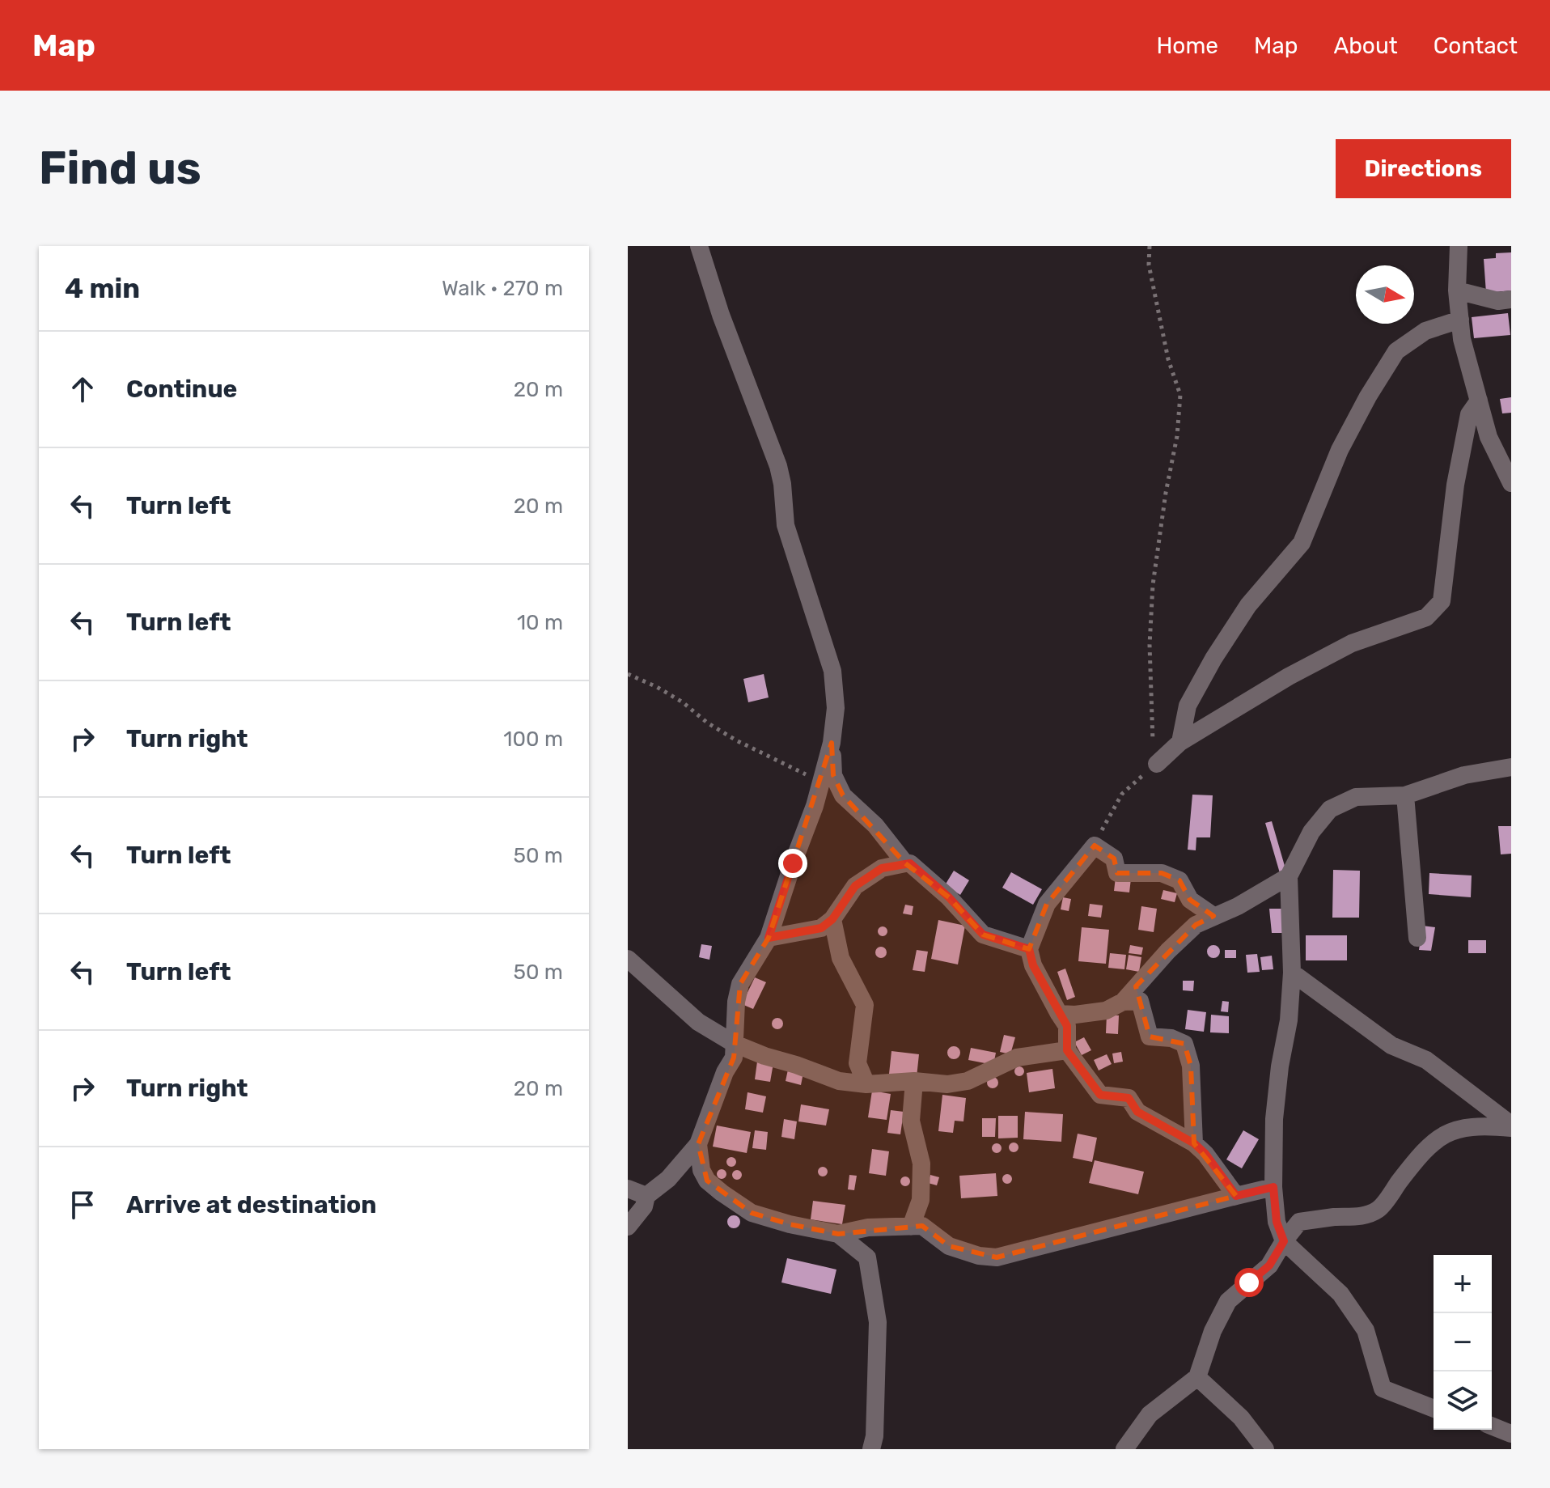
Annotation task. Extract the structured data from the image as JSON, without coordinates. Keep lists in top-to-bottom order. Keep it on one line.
{"north":"right","page":{"header":"Map","nav":["Home","Map","About","Contact"],"buttons":"Directions","title":"Find us","heading":["4 min","Walk · 270 m"],"list":[["Continue","20 m"],["Turn left","20 m"],["Turn left","10 m"],["Turn right","100 m"],["Turn left","50 m"],["Turn left","50 m"],["Turn right","20 m"],"Arrive at destination"],"map_buttons":["+","−"]}}
